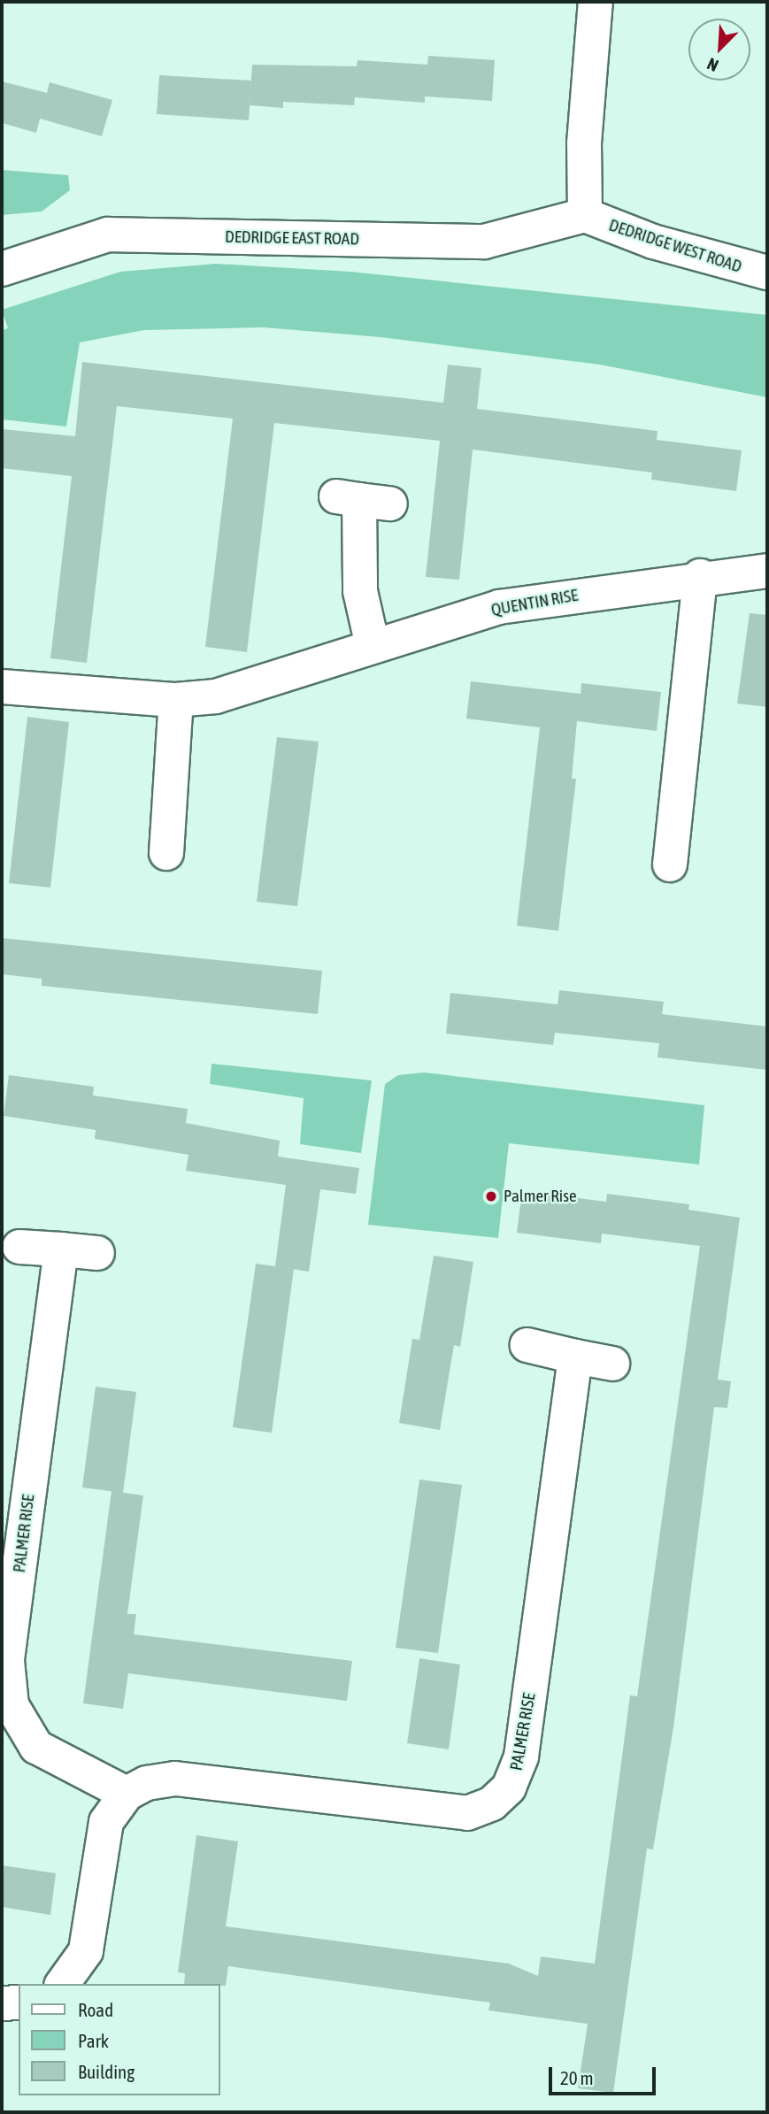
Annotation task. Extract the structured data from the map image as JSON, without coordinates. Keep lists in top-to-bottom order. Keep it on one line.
{"streets":{"street":["DEDRIDGE EAST ROAD","DEDRIDGE WEST ROAD","QUENTIN RISE","PALMER RISE"]},"crossings":[["DEDRIDGE EAST ROAD","DEDRIDGE WEST ROAD"]],"places":["Palmer Rise"],"legend":["Road","Park","Building"],"scale_bar":"20 m","north":"bottom left"}
